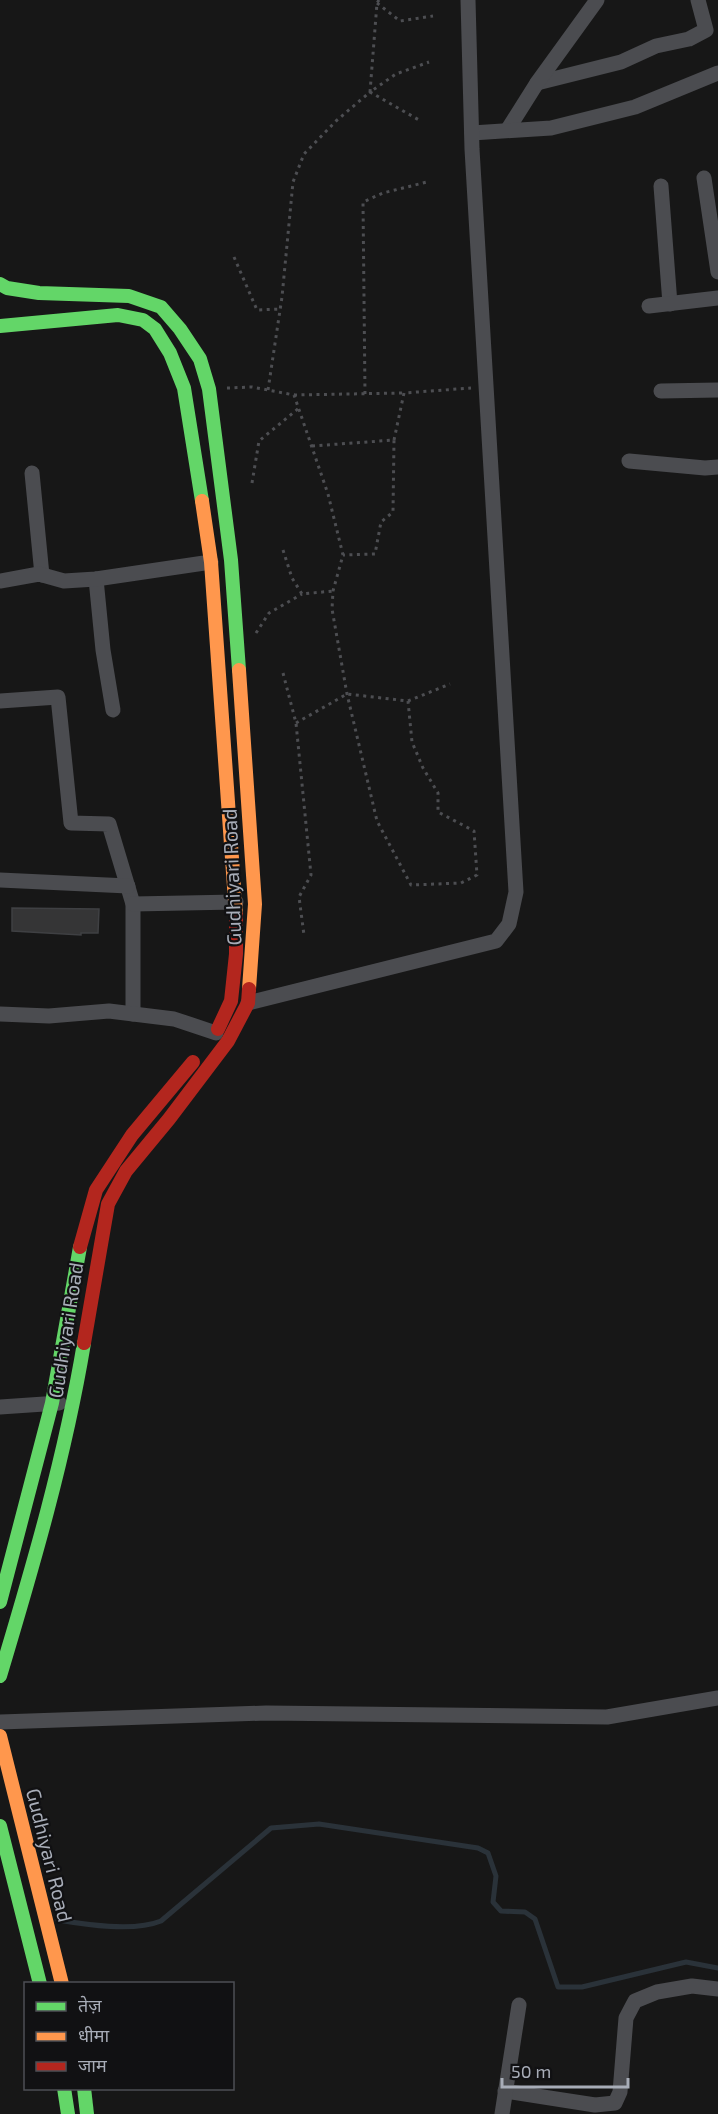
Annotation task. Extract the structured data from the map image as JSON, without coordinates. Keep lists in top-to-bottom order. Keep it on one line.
{"streets":{"street":["Gudhiyari Road"]},"legend":["तेज़","धीमा","जाम"],"scale_bar":"50 m"}
